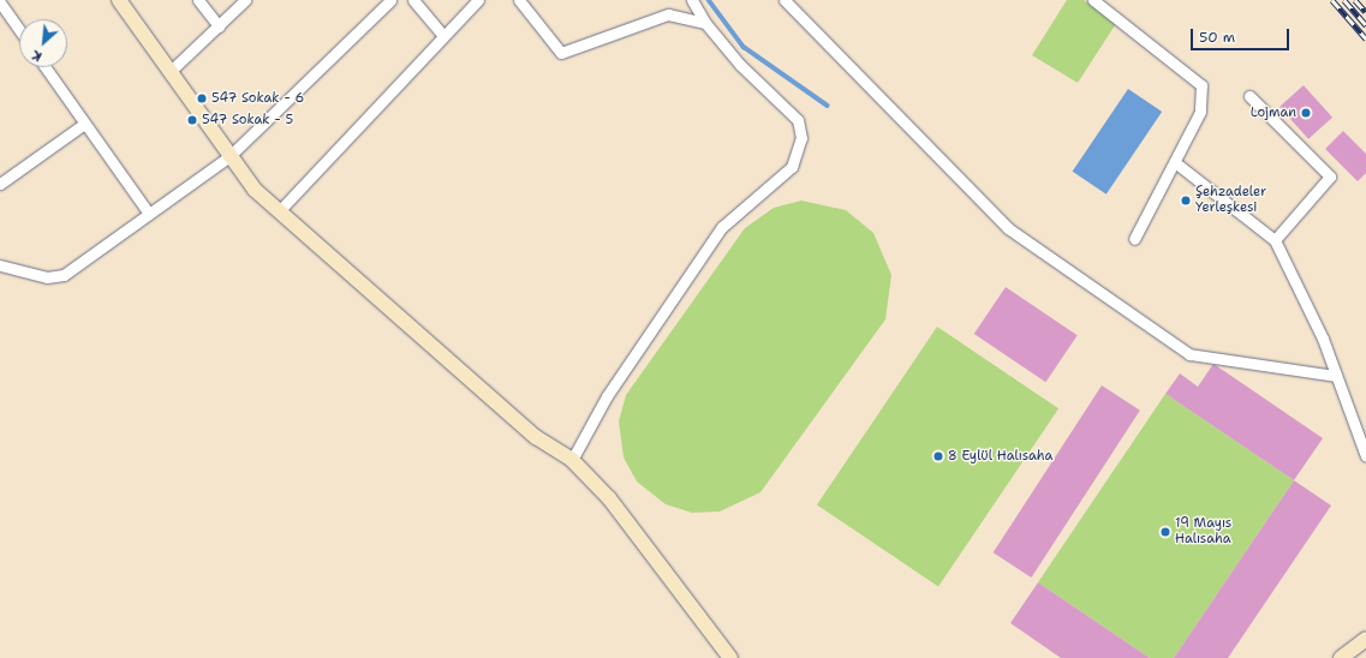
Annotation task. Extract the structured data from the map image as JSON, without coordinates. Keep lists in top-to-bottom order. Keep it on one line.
{"places":["547 Sokak - 6","Lojman","547 Sokak - 5","Şehzadeler Yerleşkesi","8 Eylül Halısaha","19 Mayıs Halısaha"],"scale_bar":"50 m","north":"bottom left"}
